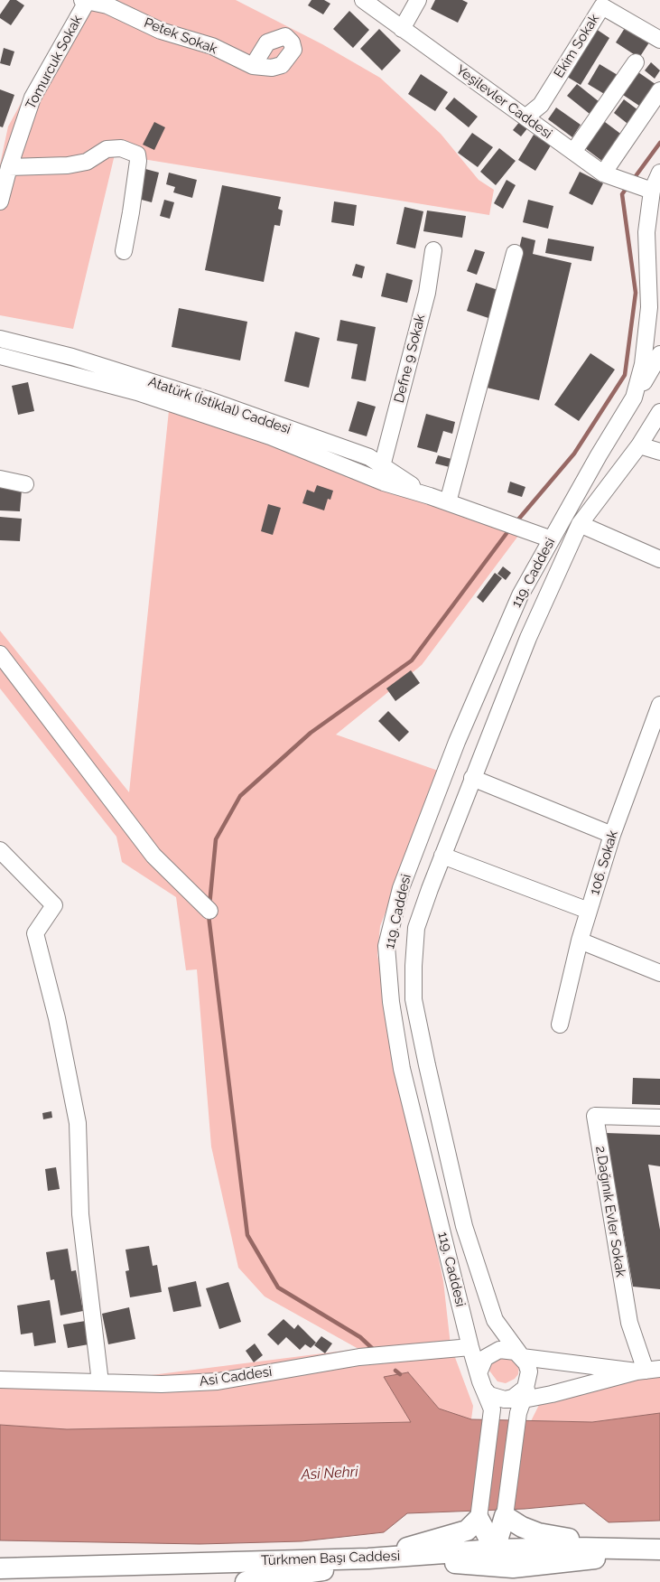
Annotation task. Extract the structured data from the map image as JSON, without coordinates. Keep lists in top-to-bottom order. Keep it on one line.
{"streets":{"main road":["Türkmen Başı Caddesi"],"street":["Petek Sokak","Ekim Sokak","Tomurcuk Sokak","Yeşilevler Caddesi","Defne 9 Sokak","Atatürk (İstiklal) Caddesi","119. Caddesi","106. Sokak","2.Dağınık Evler Sokak","Asi Caddesi"]},"crossings":[["Petek Sokak","Tomurcuk Sokak"],["Ekim Sokak","Yeşilevler Caddesi"],["Yeşilevler Caddesi","119. Caddesi"],["Defne 9 Sokak","Atatürk (İstiklal) Caddesi"],["Atatürk (İstiklal) Caddesi","119. Caddesi"],["119. Caddesi","Asi Caddesi"]],"water":["Asi Nehri"]}
